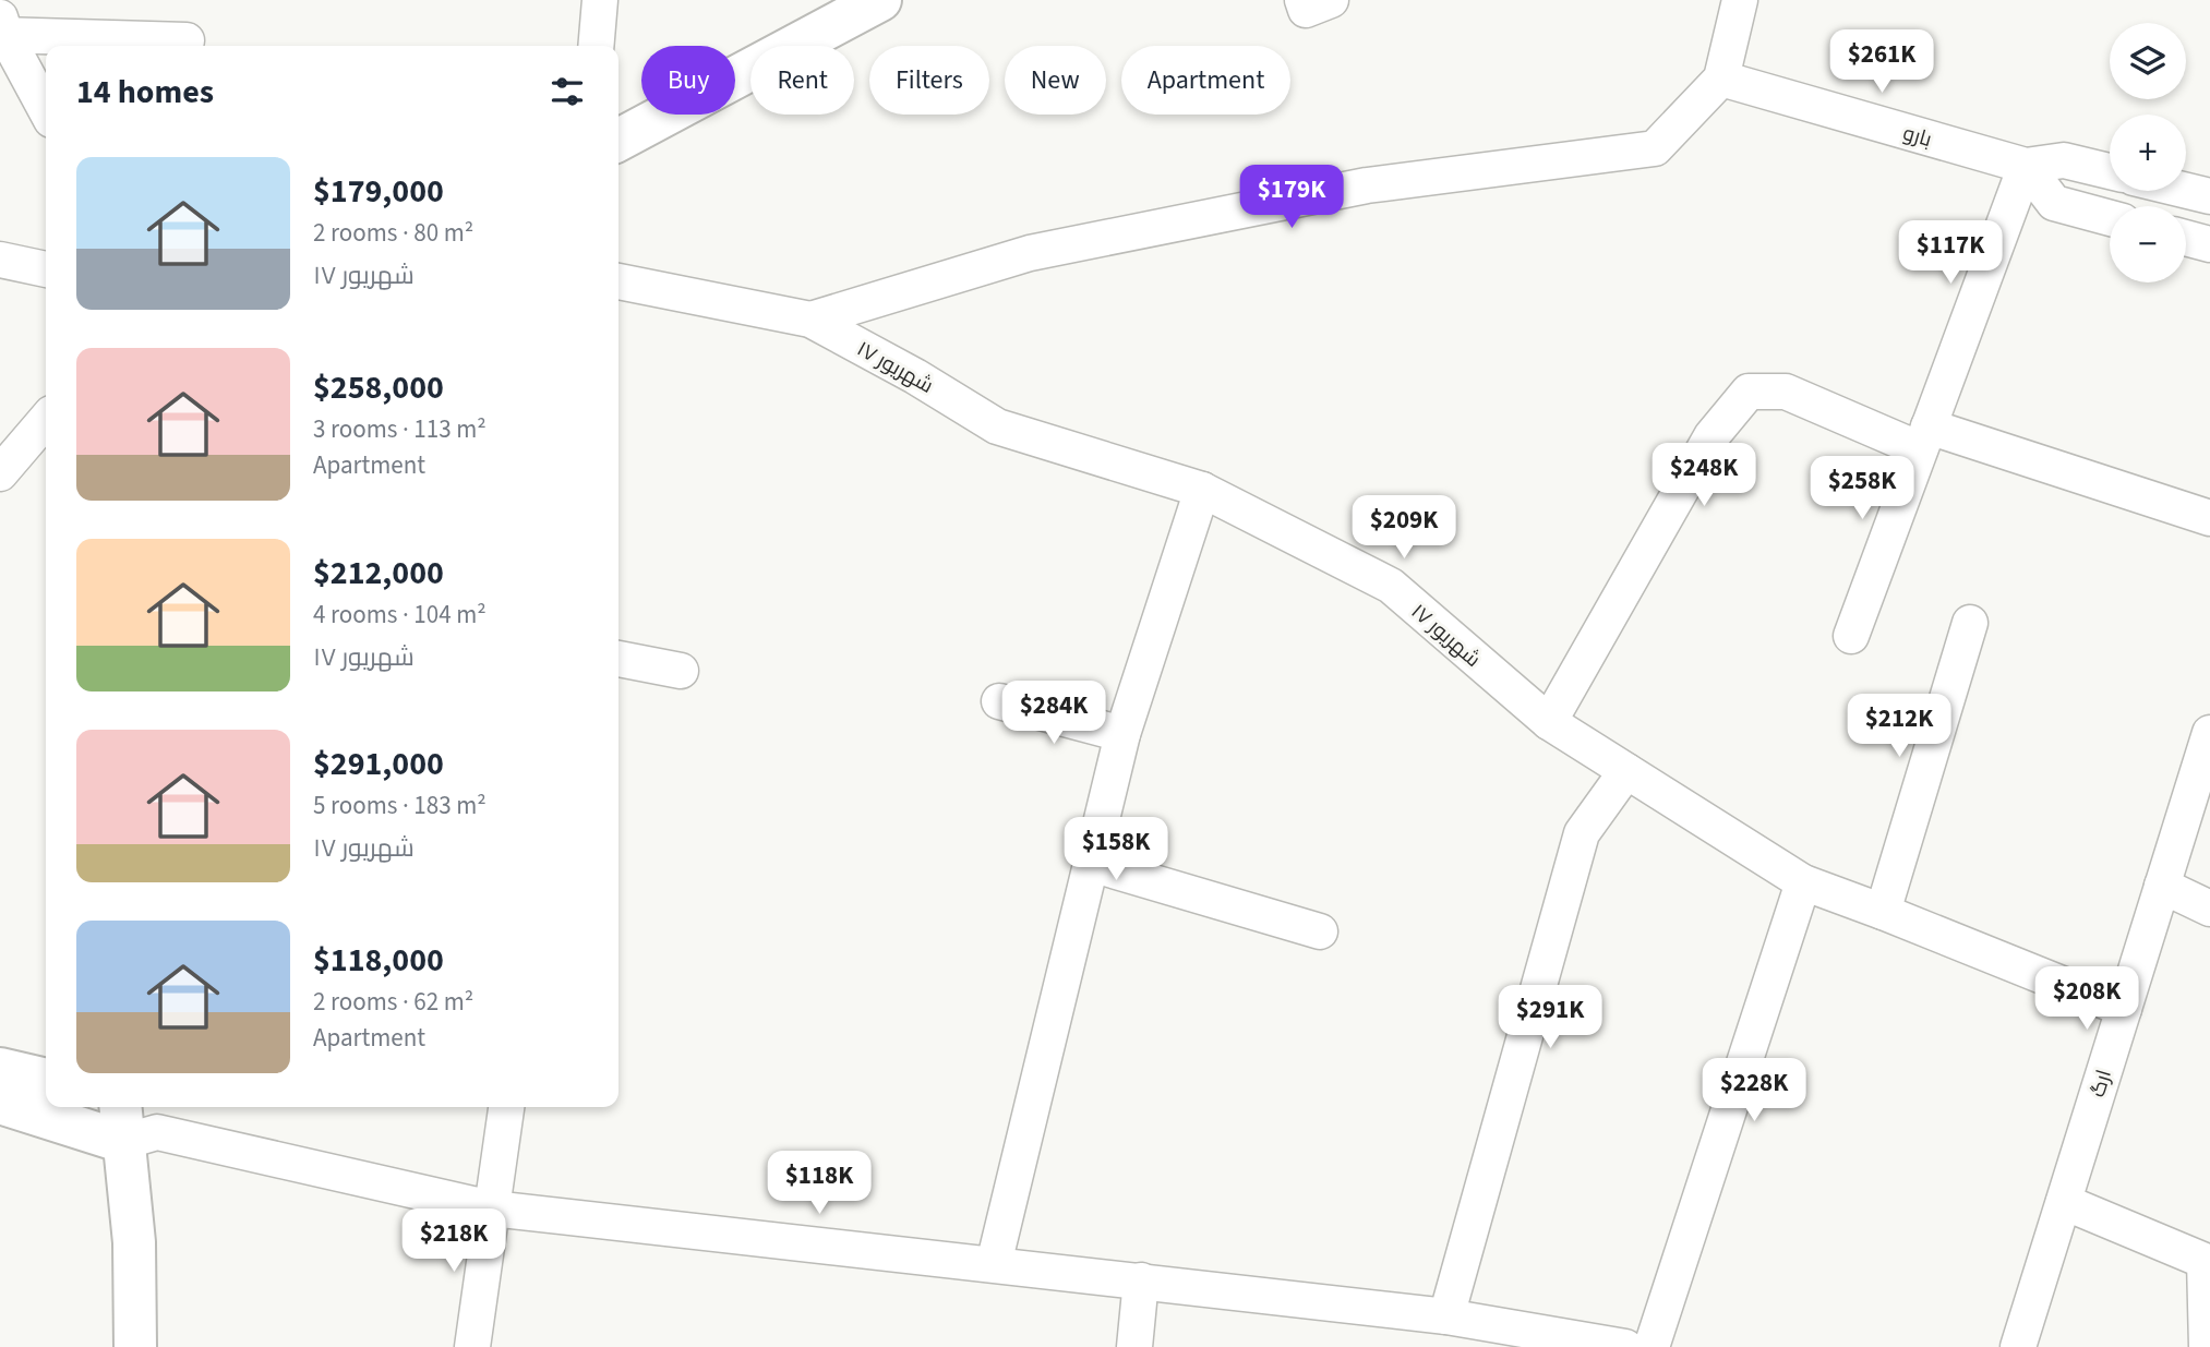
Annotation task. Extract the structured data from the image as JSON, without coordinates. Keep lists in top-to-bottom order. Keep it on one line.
{"streets":{"street":["بارو","۱۷ شهریور","ارگ"]},"crossings":[["۱۷ شهریور","ارگ"]],"page":{"map_buttons":["+","−"],"price":["$261K","$179K","$117K","$248K","$258K","$209K","$284K","$212K","$158K","$208K","$291K","$228K","$118K","$218K"],"chip":["Buy","Rent","Filters","New","Apartment"],"heading":"14 homes","list":[{"name":"$179,000","note":"2 rooms · 80 m² · ۱۷ شهریور"},{"name":"$258,000","note":"3 rooms · 113 m² · Apartment"},{"name":"$212,000","note":"4 rooms · 104 m² · ۱۷ شهریور"},{"name":"$291,000","note":"5 rooms · 183 m² · ۱۷ شهریور"},{"name":"$118,000","note":"2 rooms · 62 m² · Apartment"}]}}
